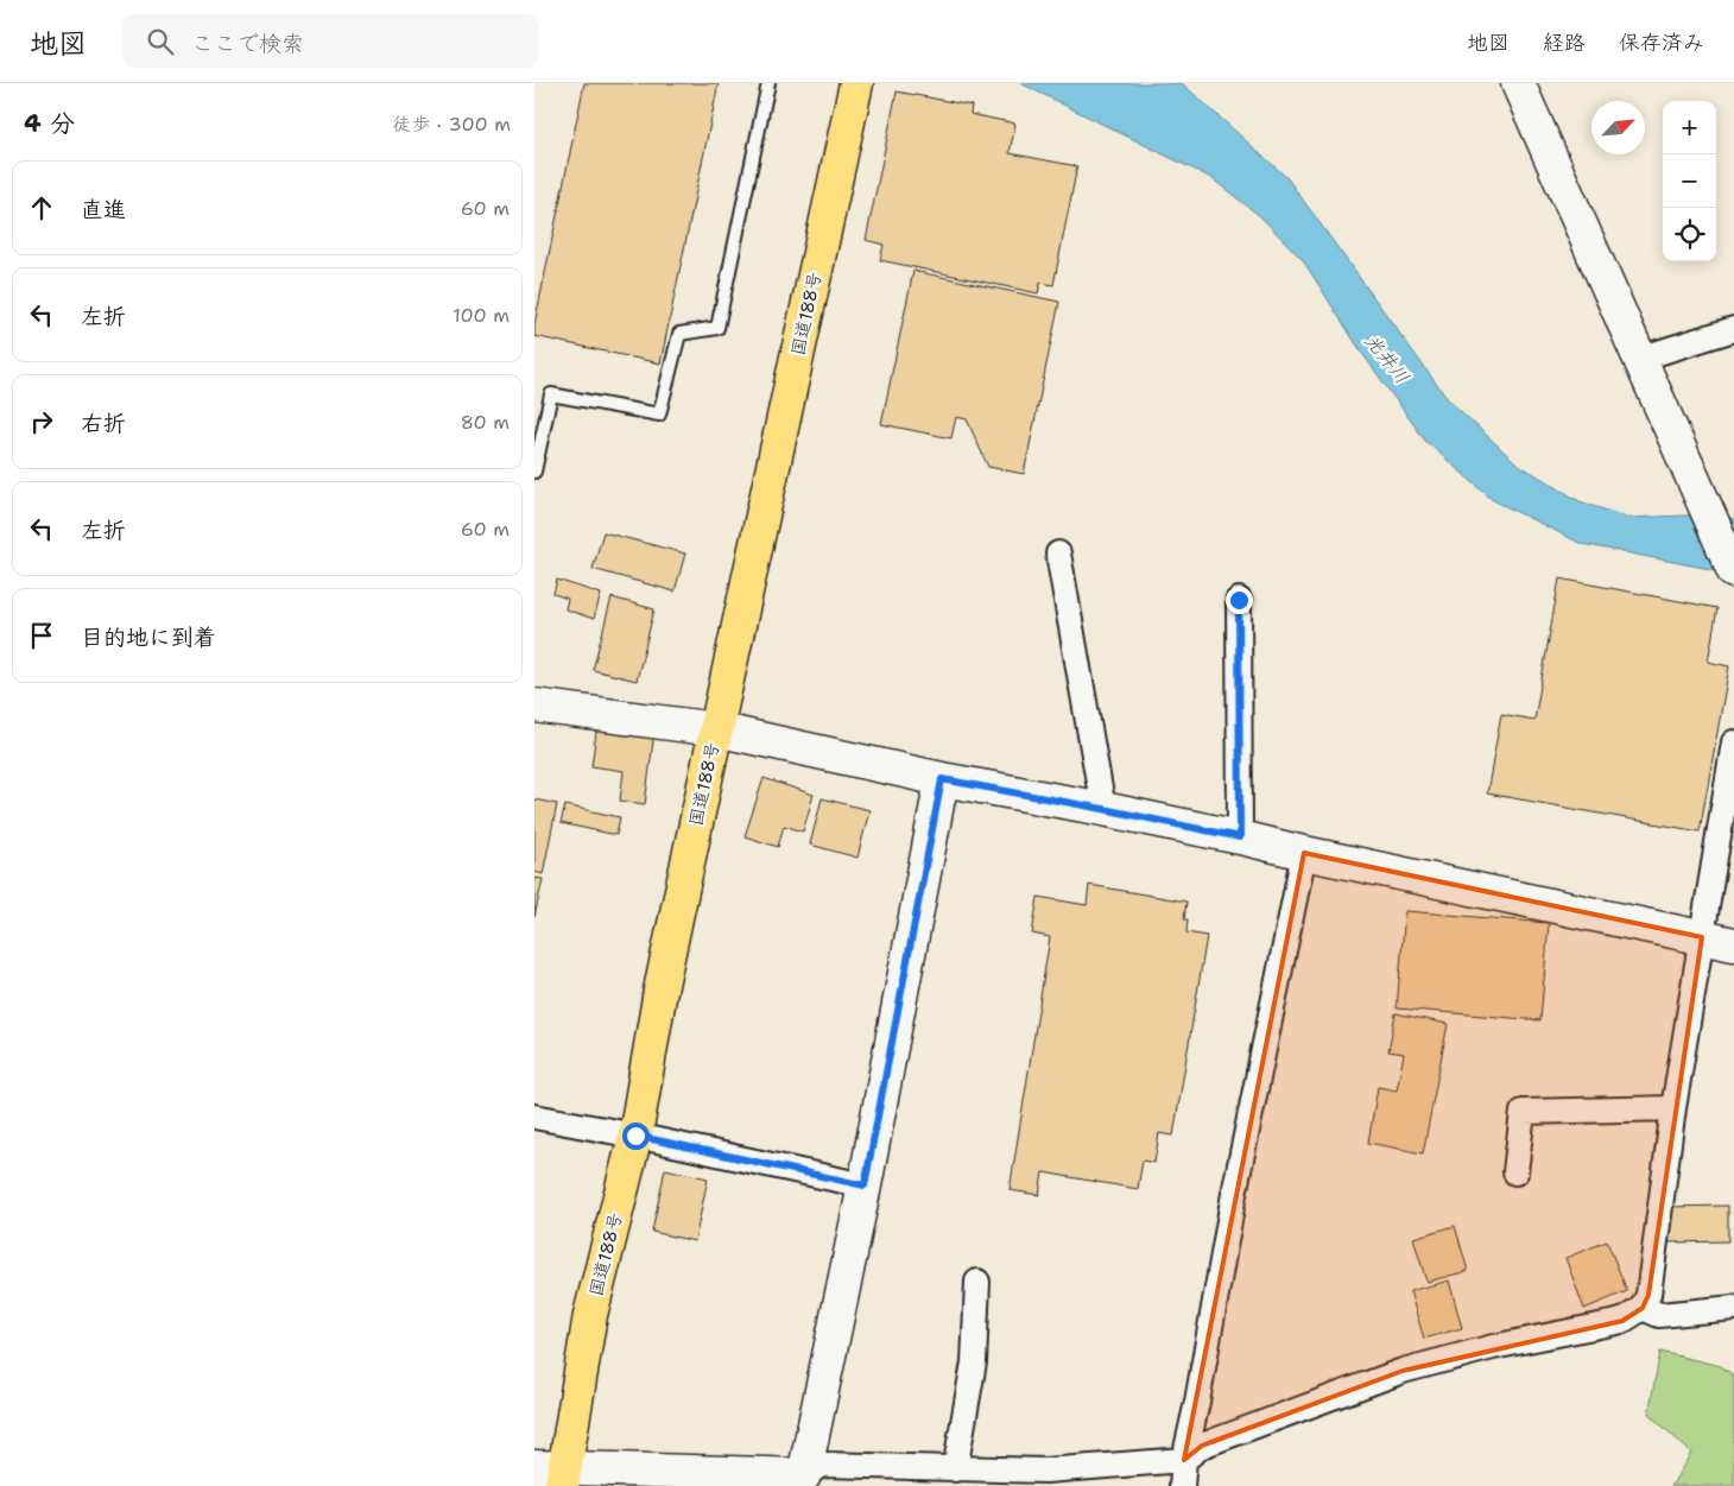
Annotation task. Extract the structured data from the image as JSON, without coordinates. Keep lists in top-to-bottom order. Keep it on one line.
{"streets":{"highway":["国道188号"]},"water":["光井川"],"north":"top right","page":{"header":"地図","search":"ここで検索","nav":["地図","経路","保存済み"],"heading":["4 分","徒歩 · 300 m"],"map_buttons":["+","−"],"list":[["直進","60 m"],["左折","100 m"],["右折","80 m"],["左折","60 m"],"目的地に到着"]}}
